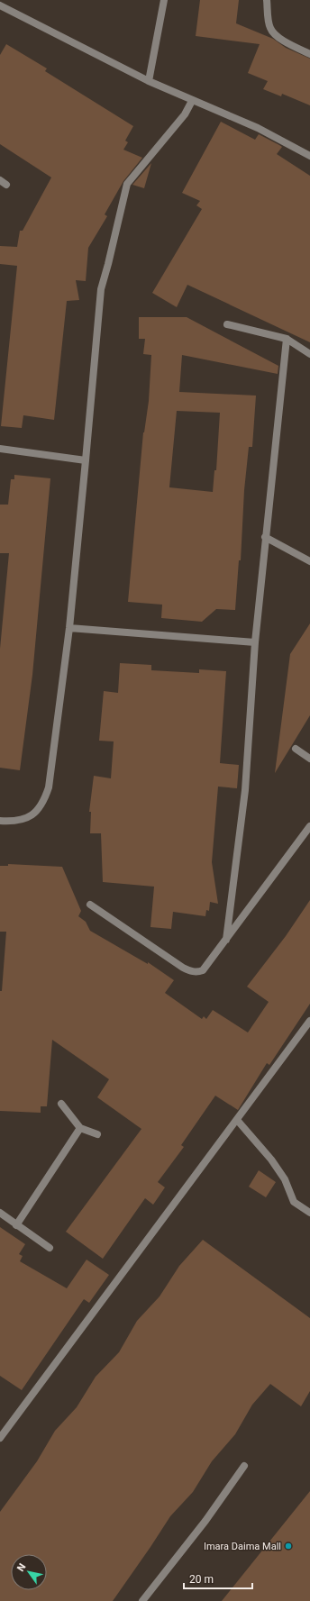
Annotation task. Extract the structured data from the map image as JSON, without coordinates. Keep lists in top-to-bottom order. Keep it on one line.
{"places":["Imara Daima Mall"],"scale_bar":"20 m","north":"top left"}
